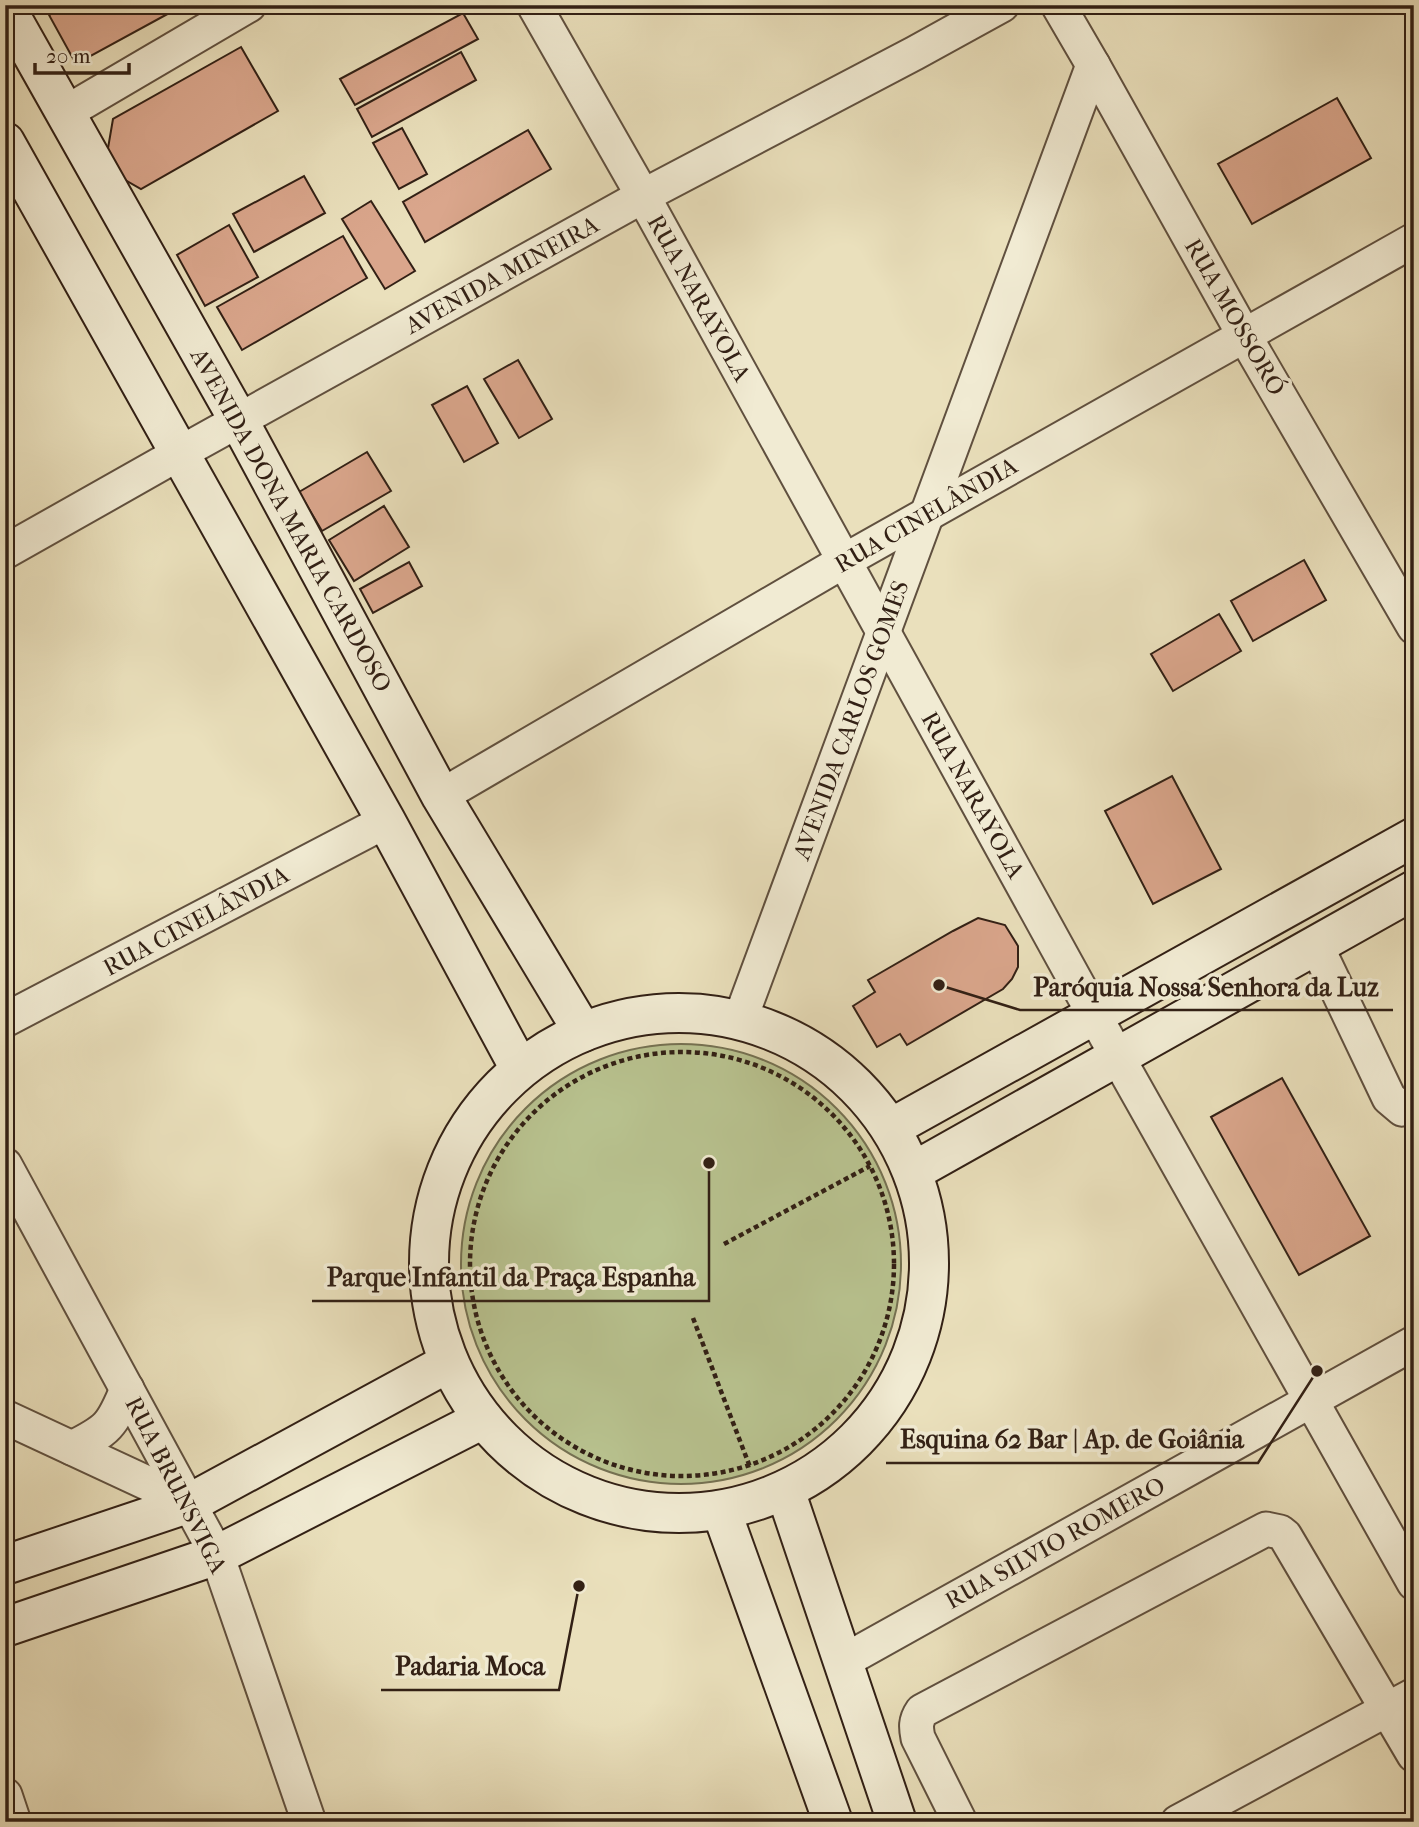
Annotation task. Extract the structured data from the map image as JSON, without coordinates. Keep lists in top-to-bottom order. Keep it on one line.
{"streets":{"street":["AVENIDA MINEIRA","RUA NARAYOLA","RUA MOSSORÓ","RUA CINELÂNDIA","AVENIDA DONA MARIA CARDOSO","AVENIDA CARLOS GOMES","RUA BRUNSVIGA","RUA SILVIO ROMERO"]},"crossings":[["AVENIDA MINEIRA","RUA NARAYOLA"],["AVENIDA MINEIRA","AVENIDA DONA MARIA CARDOSO"],["RUA NARAYOLA","RUA CINELÂNDIA"],["RUA NARAYOLA","AVENIDA CARLOS GOMES"],["RUA NARAYOLA","RUA SILVIO ROMERO"],["RUA MOSSORÓ","RUA CINELÂNDIA"],["RUA MOSSORÓ","AVENIDA CARLOS GOMES"],["RUA CINELÂNDIA","AVENIDA DONA MARIA CARDOSO"],["RUA CINELÂNDIA","AVENIDA CARLOS GOMES"]],"places":["Paróquia Nossa Senhora da Luz","Parque Infantil da Praça Espanha","Esquina 62 Bar | Ap. de Goiânia","Padaria Moca"],"scale_bar":"20 m"}
